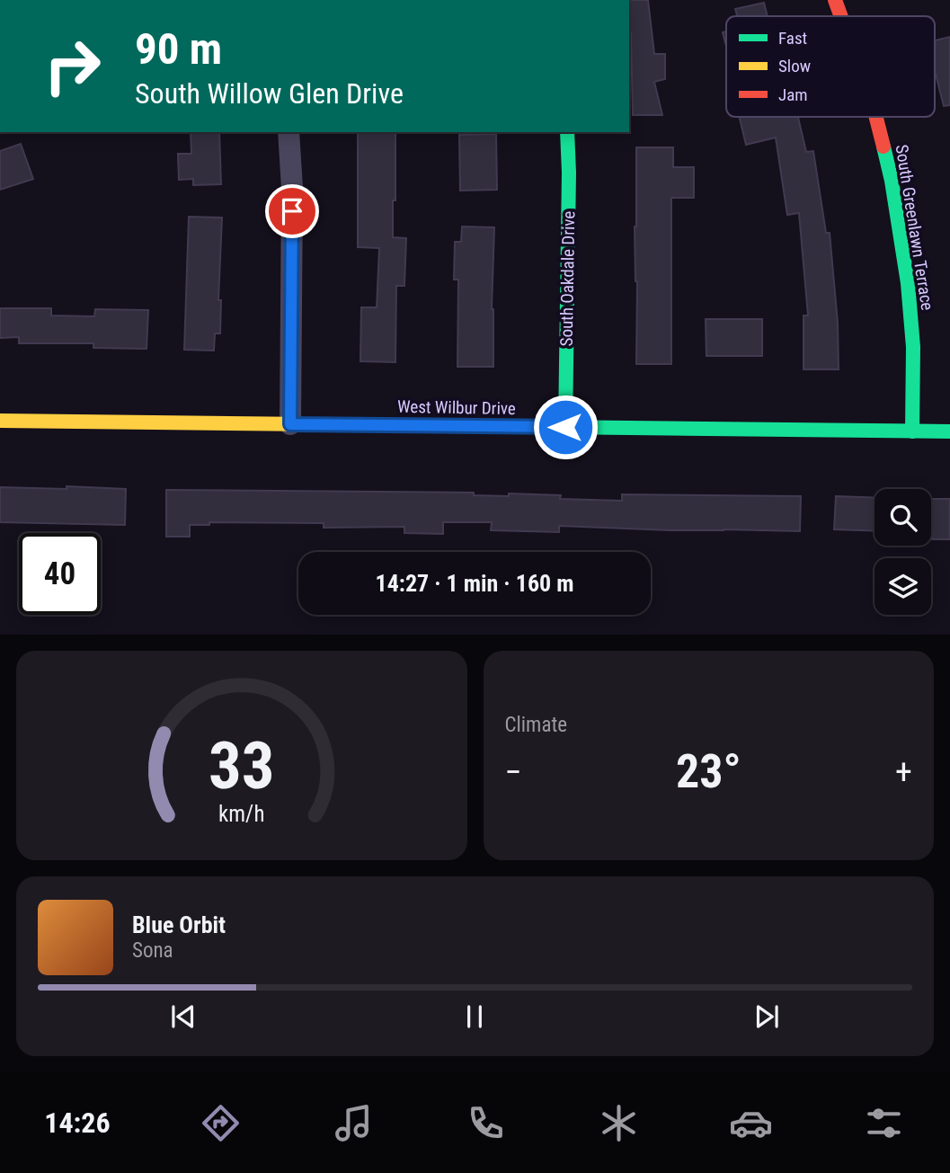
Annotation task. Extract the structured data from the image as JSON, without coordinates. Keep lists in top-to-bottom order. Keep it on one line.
{"streets":{"street":["South Greenlawn Terrace","South Oakdale Drive","West Wilbur Drive"]},"crossings":[["South Greenlawn Terrace","West Wilbur Drive"],["South Oakdale Drive","West Wilbur Drive"]],"legend":["Fast","Slow","Jam"],"page":{"turn":["90 m","South Willow Glen Drive"],"limit":"40","trip":"14:27 · 1 min · 160 m","tile":"Climate","heat":["−","23°","+"],"song":["Blue Orbit","Sona"],"tabs":"14:26","gauge":["33","km/h"]}}
